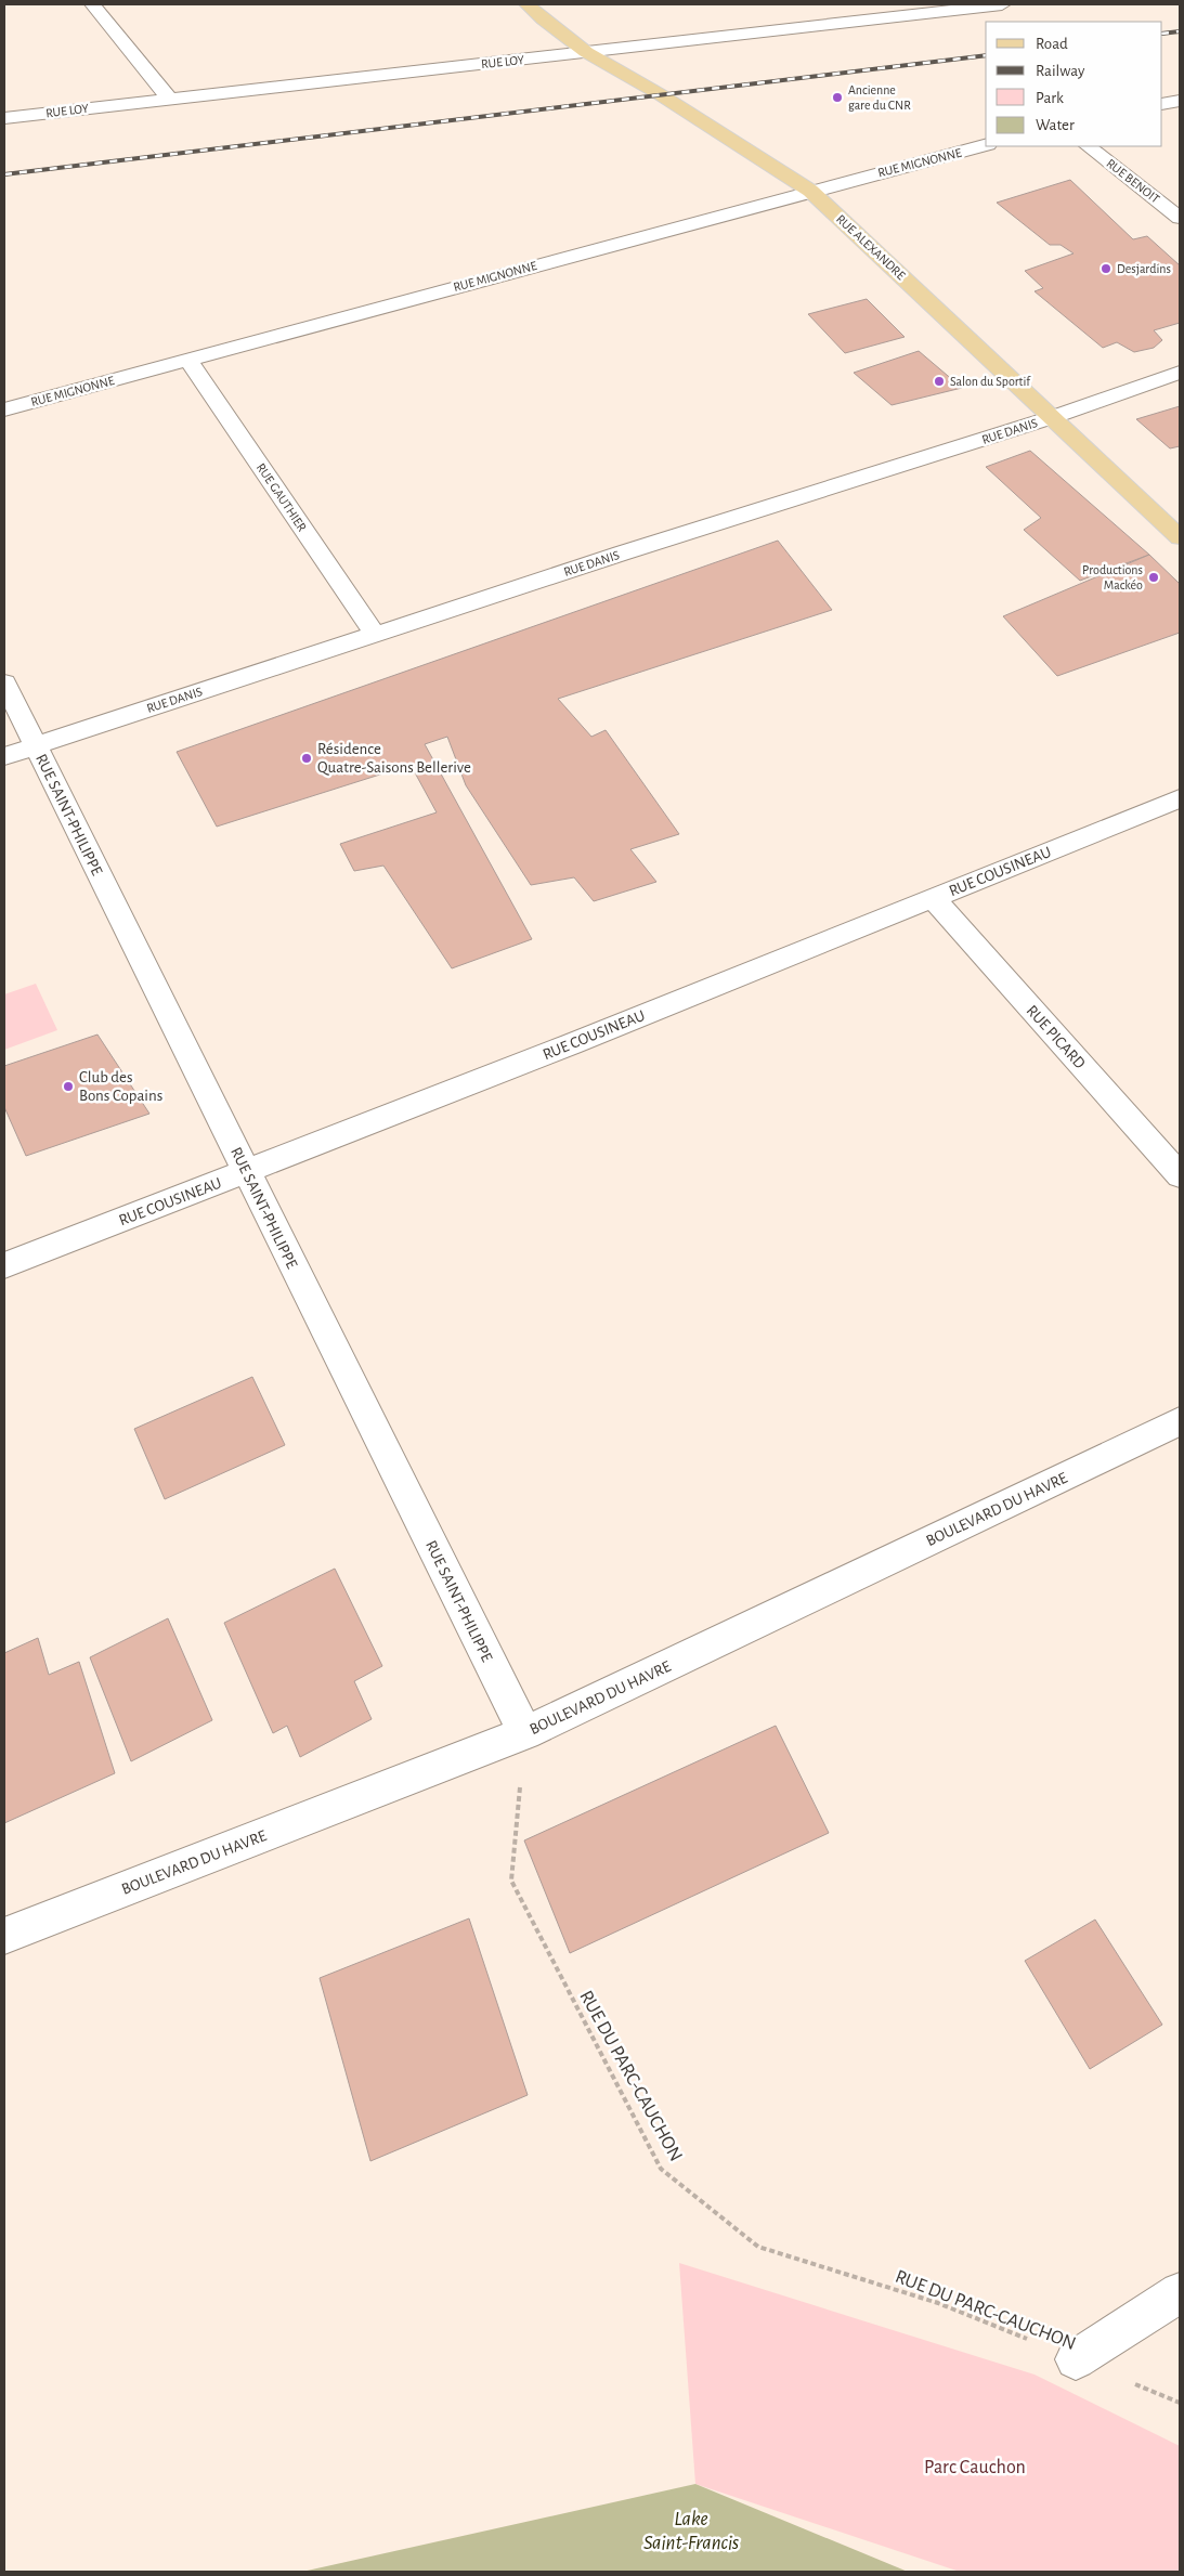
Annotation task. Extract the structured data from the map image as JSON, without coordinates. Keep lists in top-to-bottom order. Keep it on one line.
{"streets":{"main road":["RUE ALEXANDRE"],"street":["RUE LOY","RUE MIGNONNE","RUE BENOIT","RUE DANIS","RUE GAUTHIER","RUE SAINT-PHILIPPE","RUE COUSINEAU","RUE PICARD","BOULEVARD DU HAVRE"],"path":["RUE DU PARC-CAUCHON"]},"crossings":[["RUE LOY","RUE ALEXANDRE"],["RUE MIGNONNE","RUE ALEXANDRE"],["RUE MIGNONNE","RUE GAUTHIER"],["RUE ALEXANDRE","RUE DANIS"],["RUE DANIS","RUE GAUTHIER"],["RUE DANIS","RUE SAINT-PHILIPPE"],["RUE SAINT-PHILIPPE","RUE COUSINEAU"],["RUE SAINT-PHILIPPE","BOULEVARD DU HAVRE"],["RUE SAINT-PHILIPPE","RUE DU PARC-CAUCHON"],["RUE COUSINEAU","RUE PICARD"],["BOULEVARD DU HAVRE","RUE DU PARC-CAUCHON"]],"water":["Lake Saint-Francis"],"parks":["Parc Cauchon"],"places":["Ancienne gare du CNR","Desjardins","Salon du Sportif","Productions Mackéo","Résidence Quatre-Saisons Bellerive","Club des Bons Copains"],"legend":["Road","Railway","Park","Water"]}
